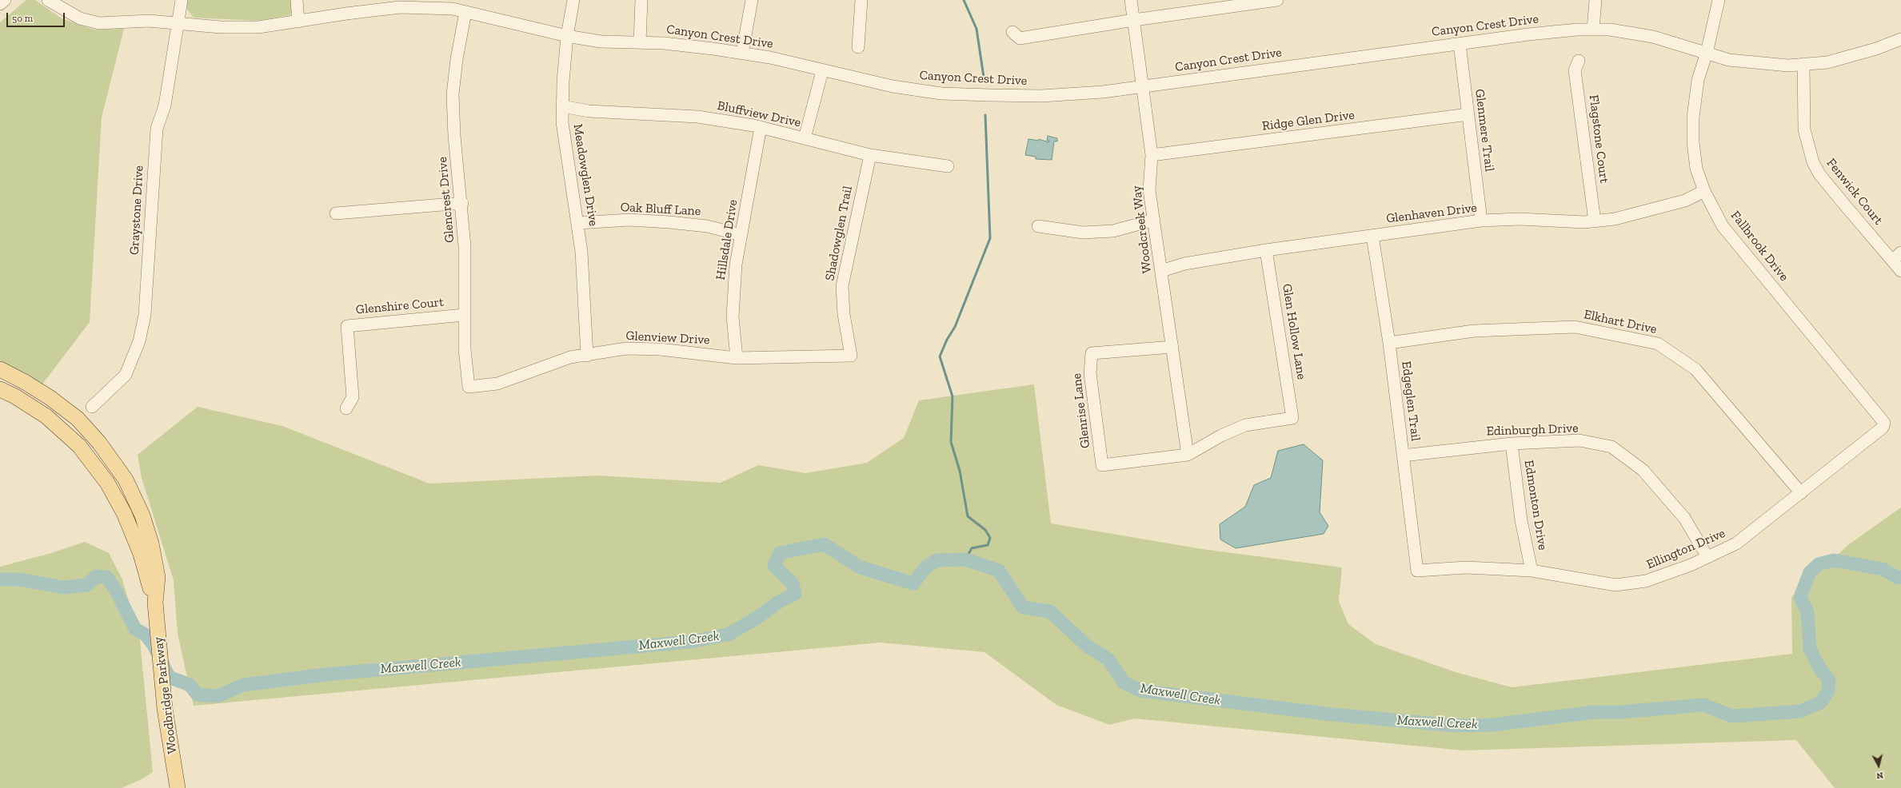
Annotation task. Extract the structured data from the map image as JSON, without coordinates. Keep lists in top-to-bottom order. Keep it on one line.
{"streets":{"main road":["Woodbridge Parkway"],"street":["Canyon Crest Drive","Bluffview Drive","Ridge Glen Drive","Glenmere Trail","Flagstone Court","Meadowglen Drive","Fenwick Court","Glencrest Drive","Oak Bluff Lane","Graystone Drive","Glenhaven Drive","Woodcreek Way","Shadowglen Trail","Hillsdale Drive","Fallbrook Drive","Glenshire Court","Elkhart Drive","Glen Hollow Lane","Glenview Drive","Edgeglen Trail","Glenrise Lane","Edinburgh Drive","Edmonton Drive","Ellington Drive"]},"crossings":[["Canyon Crest Drive","Glenmere Trail"],["Canyon Crest Drive","Meadowglen Drive"],["Canyon Crest Drive","Fenwick Court"],["Canyon Crest Drive","Glencrest Drive"],["Canyon Crest Drive","Graystone Drive"],["Canyon Crest Drive","Woodcreek Way"],["Canyon Crest Drive","Fallbrook Drive"],["Bluffview Drive","Meadowglen Drive"],["Bluffview Drive","Shadowglen Trail"],["Bluffview Drive","Hillsdale Drive"],["Ridge Glen Drive","Glenmere Trail"],["Ridge Glen Drive","Woodcreek Way"],["Glenmere Trail","Glenhaven Drive"],["Flagstone Court","Glenhaven Drive"],["Meadowglen Drive","Oak Bluff Lane"],["Meadowglen Drive","Glenview Drive"],["Glencrest Drive","Glenshire Court"],["Glencrest Drive","Glenview Drive"],["Oak Bluff Lane","Hillsdale Drive"],["Glenhaven Drive","Woodcreek Way"],["Glenhaven Drive","Fallbrook Drive"],["Glenhaven Drive","Glen Hollow Lane"],["Glenhaven Drive","Edgeglen Trail"],["Woodcreek Way","Glen Hollow Lane"],["Woodcreek Way","Glenrise Lane"],["Shadowglen Trail","Glenview Drive"],["Hillsdale Drive","Glenview Drive"],["Fallbrook Drive","Ellington Drive"],["Elkhart Drive","Edgeglen Trail"],["Elkhart Drive","Ellington Drive"],["Glen Hollow Lane","Glenrise Lane"],["Edgeglen Trail","Edinburgh Drive"],["Edgeglen Trail","Ellington Drive"],["Edinburgh Drive","Edmonton Drive"],["Edinburgh Drive","Ellington Drive"],["Edmonton Drive","Ellington Drive"]],"water":["Maxwell Creek"],"scale_bar":"50 m","north":"bottom"}
